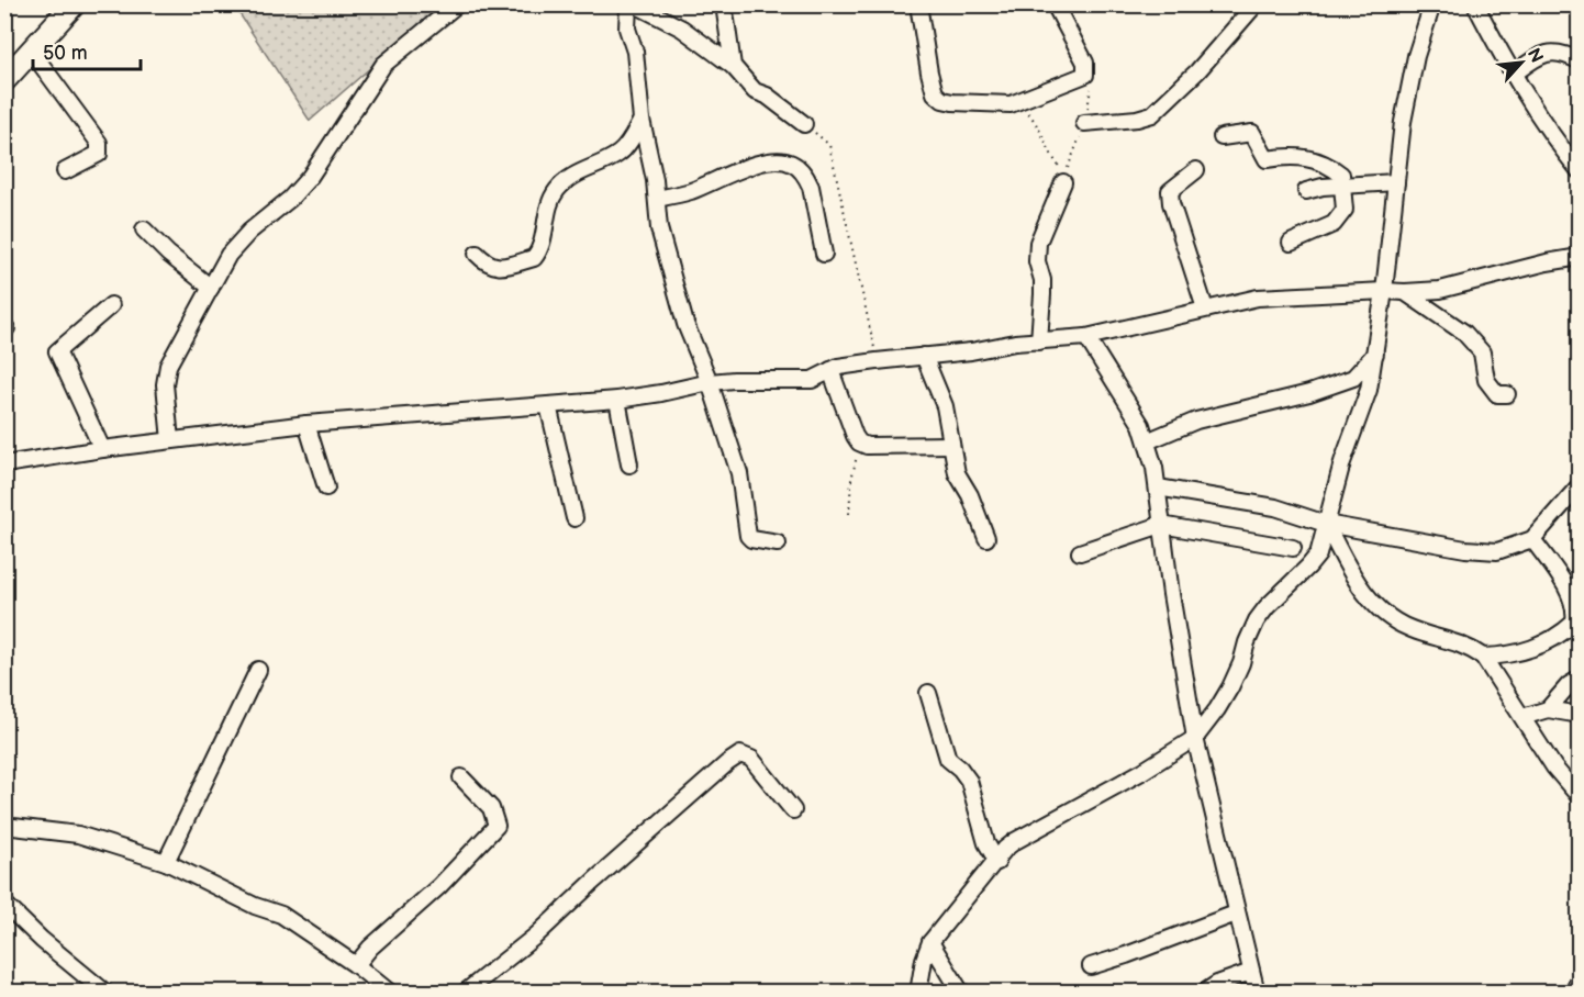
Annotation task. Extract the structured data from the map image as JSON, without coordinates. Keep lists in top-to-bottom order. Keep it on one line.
{"scale_bar":"50 m","north":"top right"}
